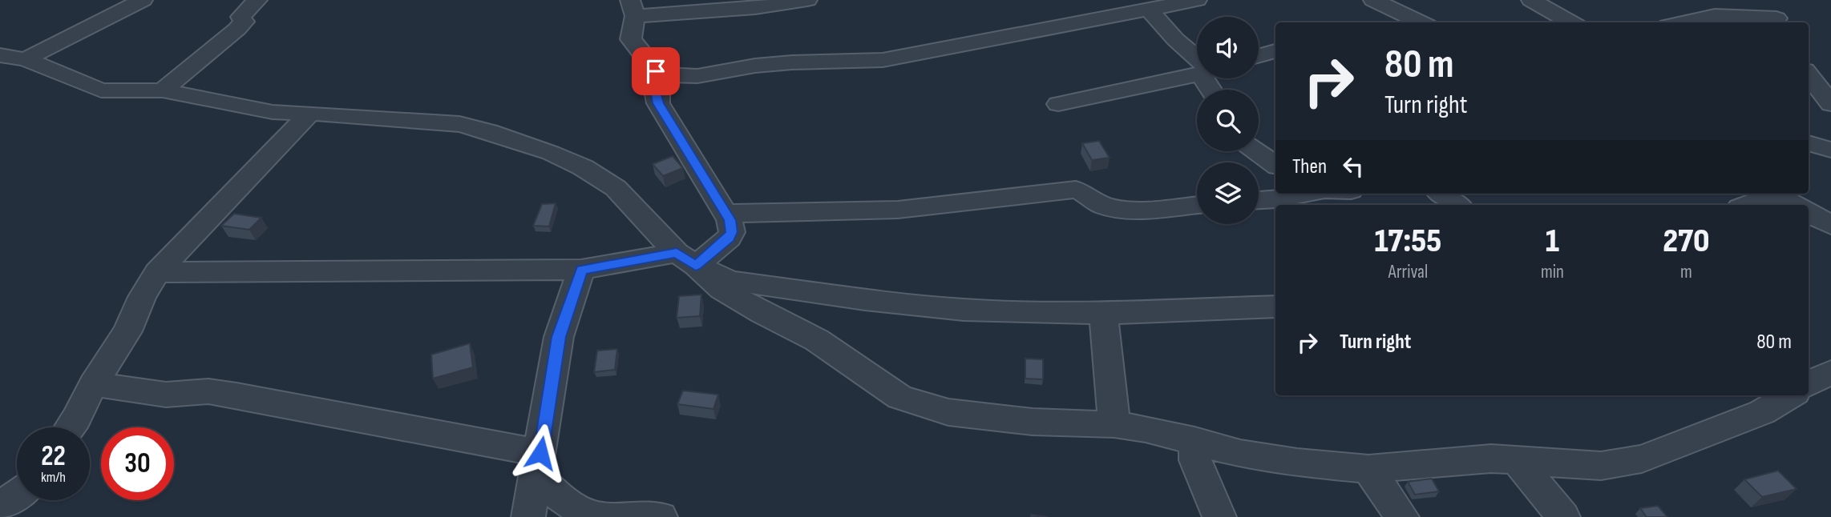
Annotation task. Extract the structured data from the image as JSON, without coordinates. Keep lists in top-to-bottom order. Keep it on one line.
{"page":{"turn":["80 m","Turn right"],"then":"Then","eta":["17:55","Arrival","1","min","270","m"],"list":[{"name":"Turn right","value":"80 m"}],"speed":"22 km/h","limit":"30"}}
